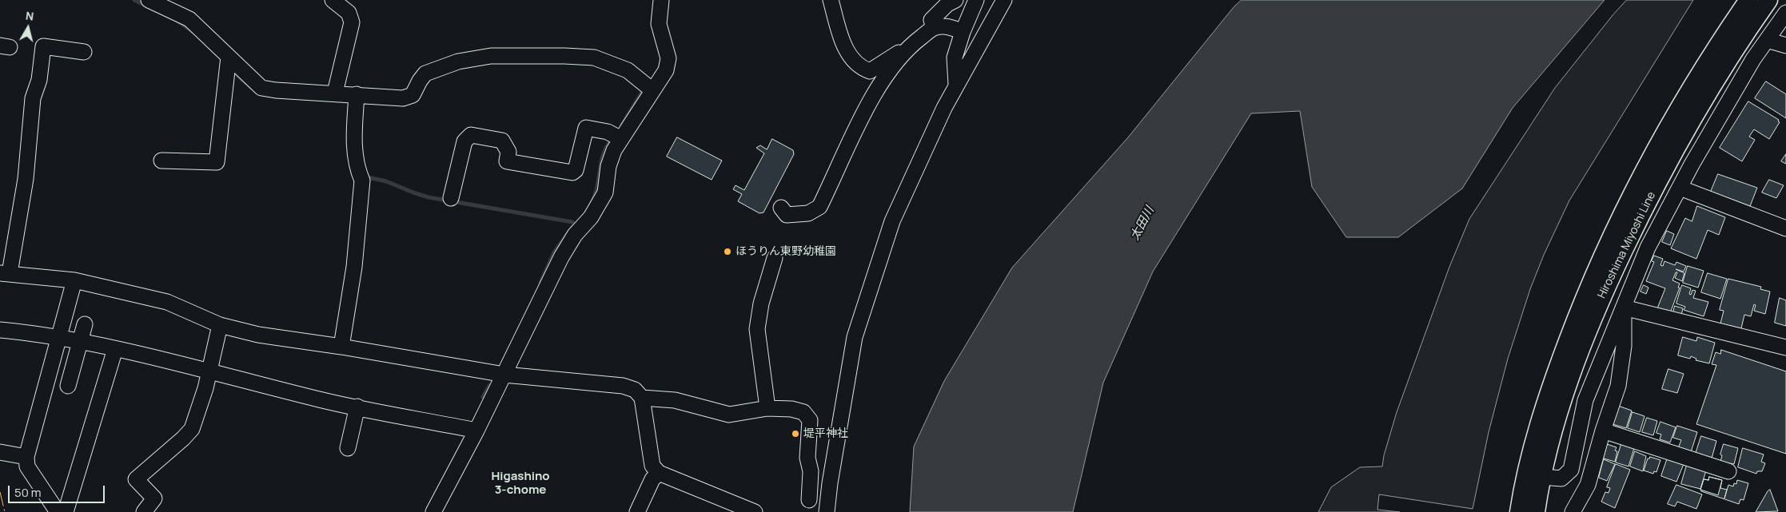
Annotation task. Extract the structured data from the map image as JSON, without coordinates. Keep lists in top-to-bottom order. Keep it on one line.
{"streets":{"main road":["Hiroshima Miyoshi Line"]},"districts":["Higashino 3-chome"],"water":["太田川"],"places":["ほうりん東野幼稚園","堤平神社"],"scale_bar":"50 m","north":"top"}
